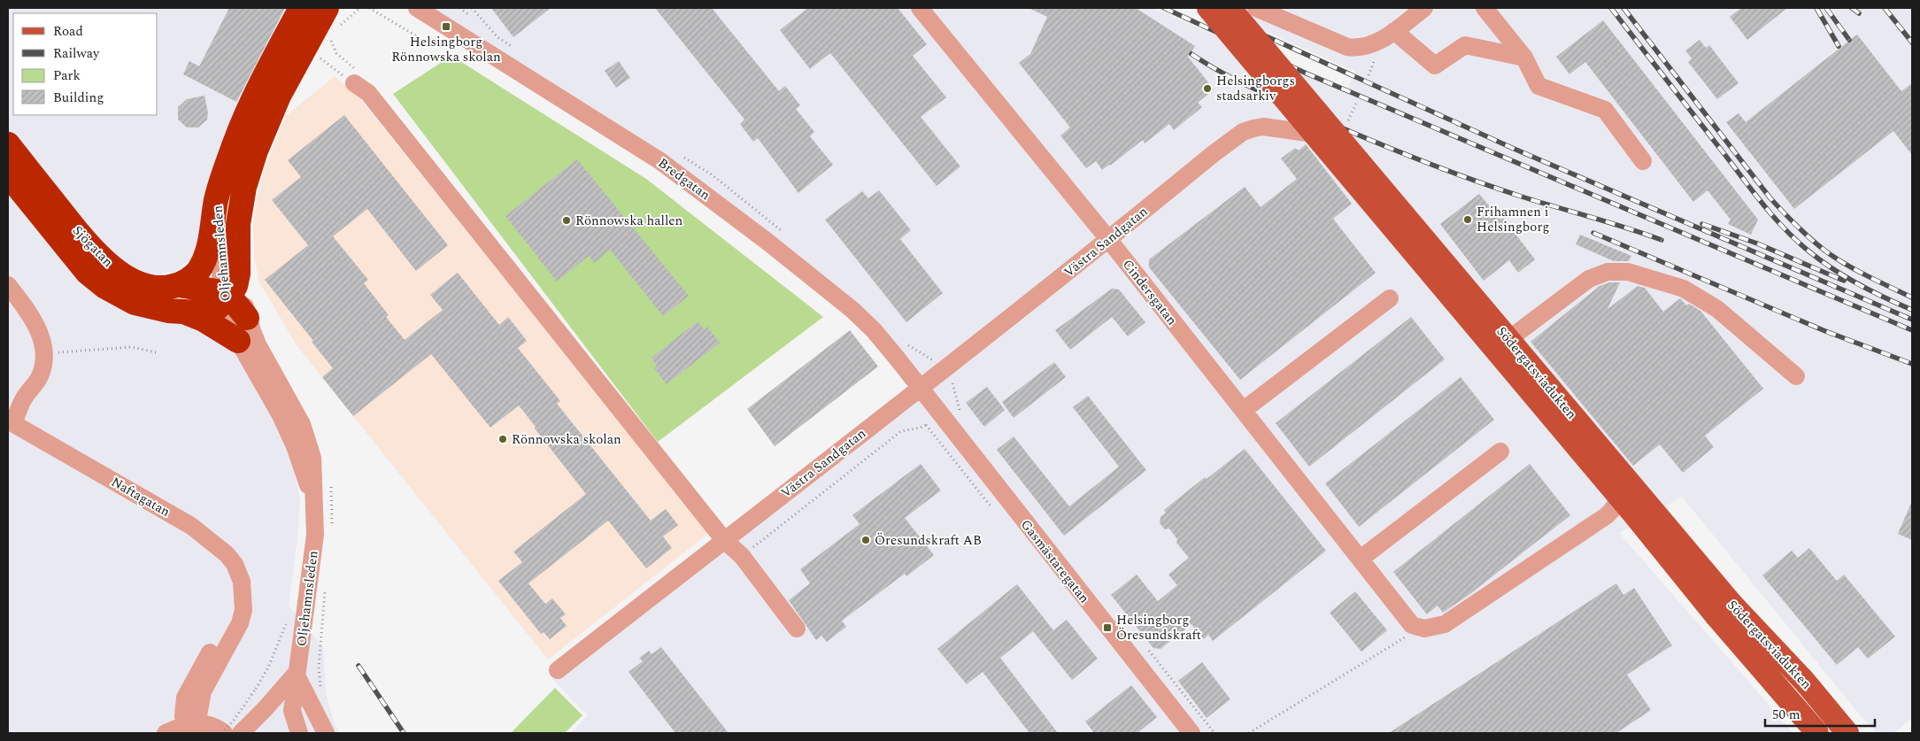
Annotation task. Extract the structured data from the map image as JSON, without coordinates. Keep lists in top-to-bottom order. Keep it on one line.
{"streets":{"highway":["Sjögatan","Oljehamnsleden"],"main road":["Södergatsviadukten"],"street":["Bredgatan","Västra Sandgatan","Cindersgatan","Naftagatan","Gasmästaregatan"]},"crossings":[["Bredgatan","Västra Sandgatan"],["Bredgatan","Gasmästaregatan"],["Västra Sandgatan","Cindersgatan"],["Västra Sandgatan","Gasmästaregatan"],["Sjögatan","Oljehamnsleden"]],"places":{"transit":["Helsingborg Rönnowska skolan","Helsingborg Öresundskraft"],"other":["Helsingborgs stadsarkiv","Frihamnen i Helsingborg","Rönnowska hallen","Rönnowska skolan","Öresundskraft AB"]},"legend":["Road","Railway","Park","Building"],"scale_bar":"50 m"}
